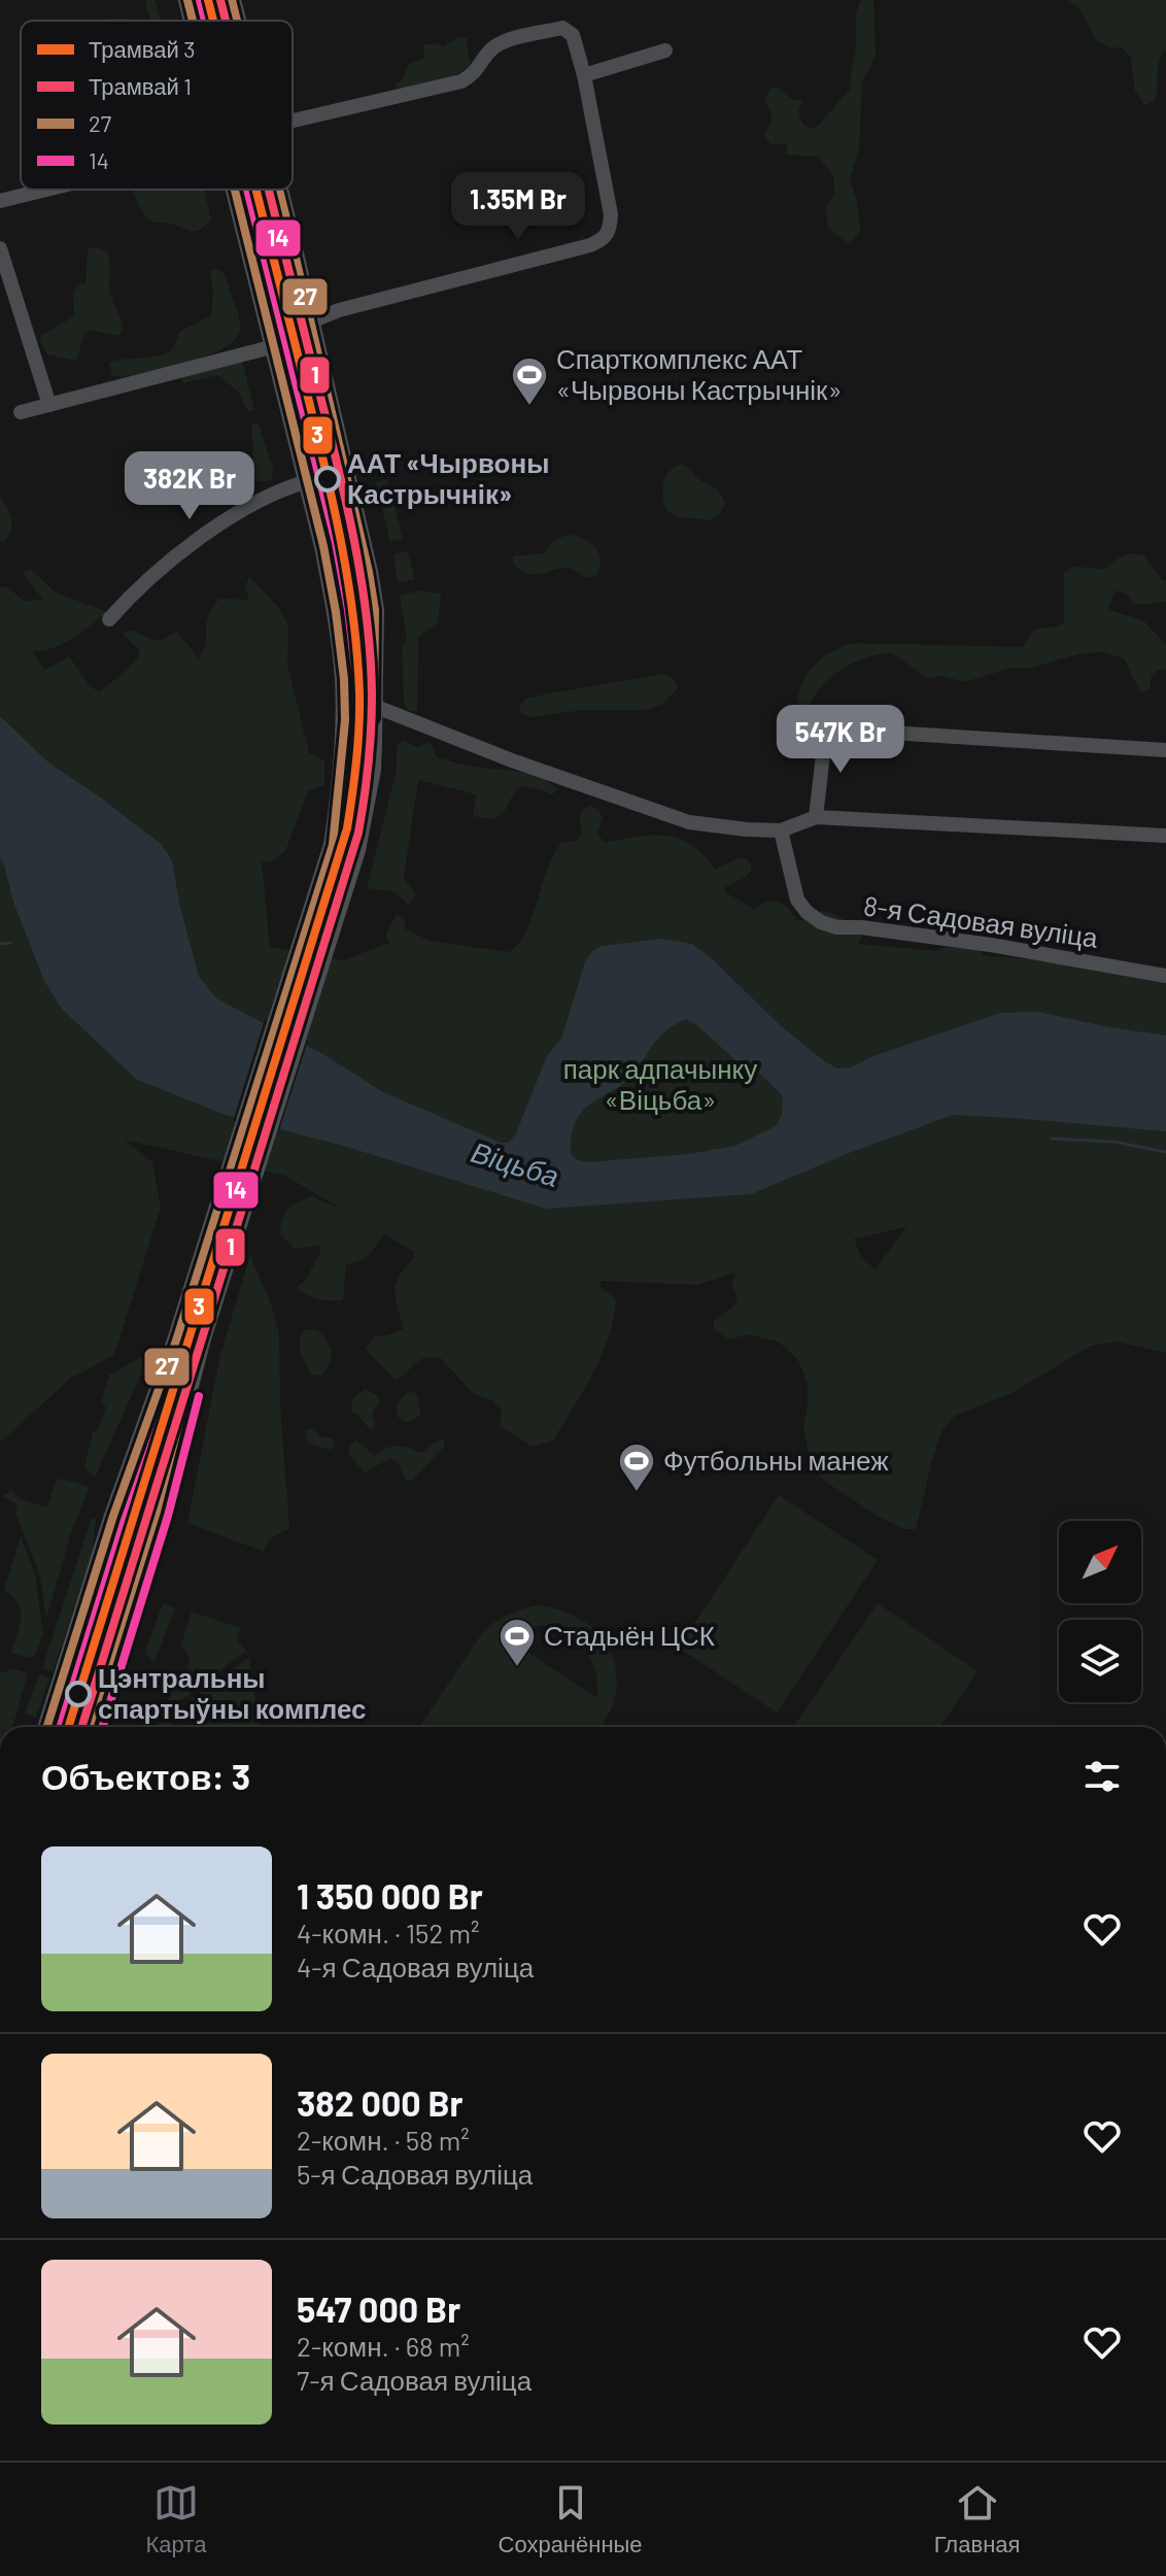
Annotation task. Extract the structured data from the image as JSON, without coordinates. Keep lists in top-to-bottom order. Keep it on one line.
{"streets":{"street":["8-я Садовая вуліца"]},"water":["Віцьба"],"parks":["парк адпачынку «Віцьба»"],"places":{"sports":["Спарткомплекс ААТ «Чырвоны Кастрычнік»","Футбольны манеж","Стадыён ЦСК"],"other":["ААТ «Чырвоны Кастрычнік»","Цэнтральны спартыўны комплес"]},"lines":["tram line 3","tram line 1","transit line 27","transit line 14"],"legend":["Трамвай 3","Трамвай 1","27","14"],"north":"top right","page":{"price":["1.35M Br","382K Br","547K Br"],"heading":"Объектов: 3","list":[{"name":"1 350 000 Br","note":"4-комн. · 152 m² · 4-я Садовая вуліца"},{"name":"382 000 Br","note":"2-комн. · 58 m² · 5-я Садовая вуліца"},{"name":"547 000 Br","note":"2-комн. · 68 m² · 7-я Садовая вуліца"}],"tabs":["Карта","Сохранённые","Главная"]}}
